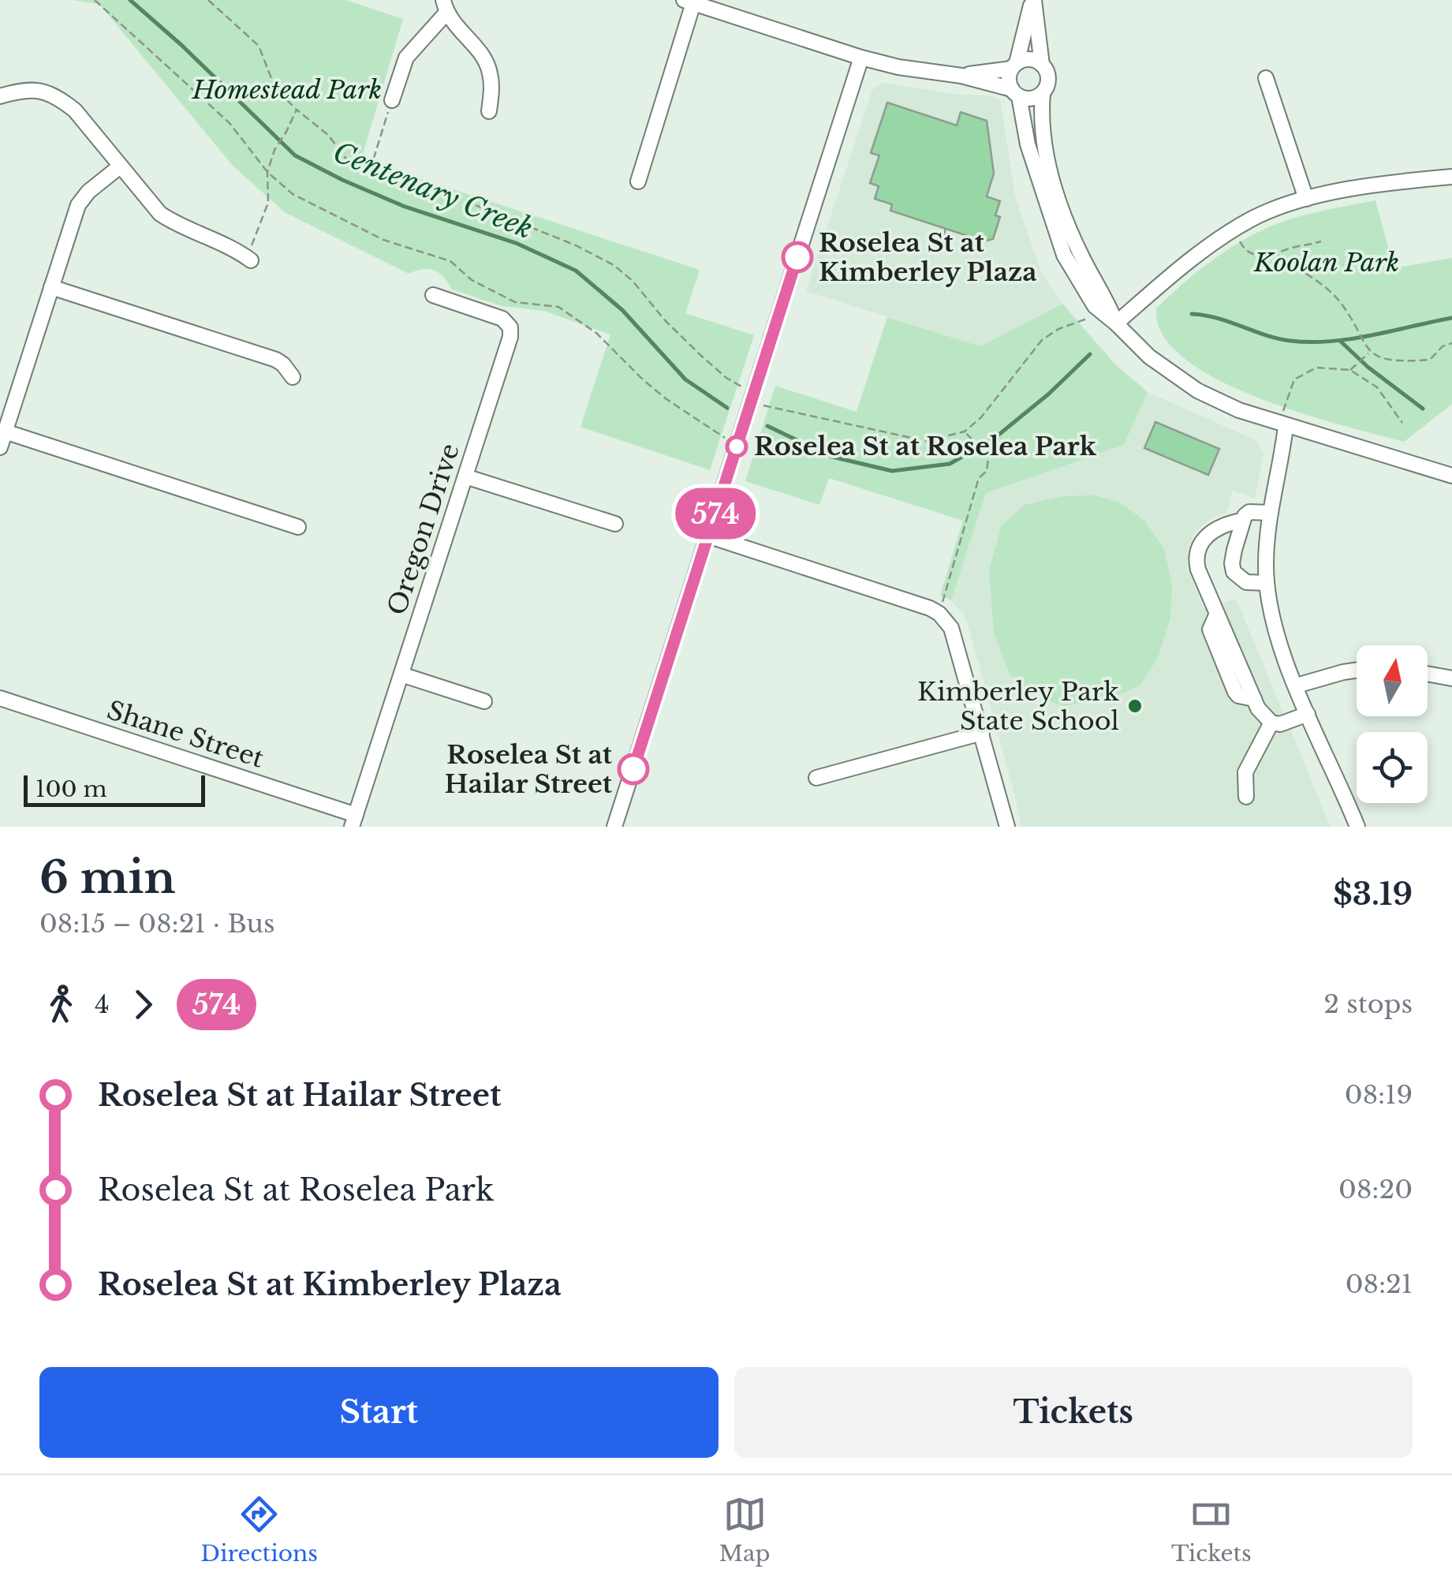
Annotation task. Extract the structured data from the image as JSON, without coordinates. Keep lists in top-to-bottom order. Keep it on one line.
{"streets":{"street":["Oregon Drive","Shane Street"]},"crossings":[["Oregon Drive","Shane Street"]],"water":["Centenary Creek"],"parks":["Homestead Park","Koolan Park"],"places":["Roselea St at Kimberley Plaza","Roselea St at Roselea Park","Kimberley Park State School","Roselea St at Hailar Street"],"lines":["bus line 574"],"scale_bar":"100 m","north":"top","page":{"on_map":"574","scale":"100 m","heading":["6 min","08:15 – 08:21 · Bus","$3.19"],"legs":["4","574","2 stops"],"list":[{"name":"Roselea St at Hailar Street","value":"08:19"},{"name":"Roselea St at Roselea Park","value":"08:20"},{"name":"Roselea St at Kimberley Plaza","value":"08:21"}],"buttons":["Start","Tickets"],"tabs":["Directions","Map","Tickets"]}}
